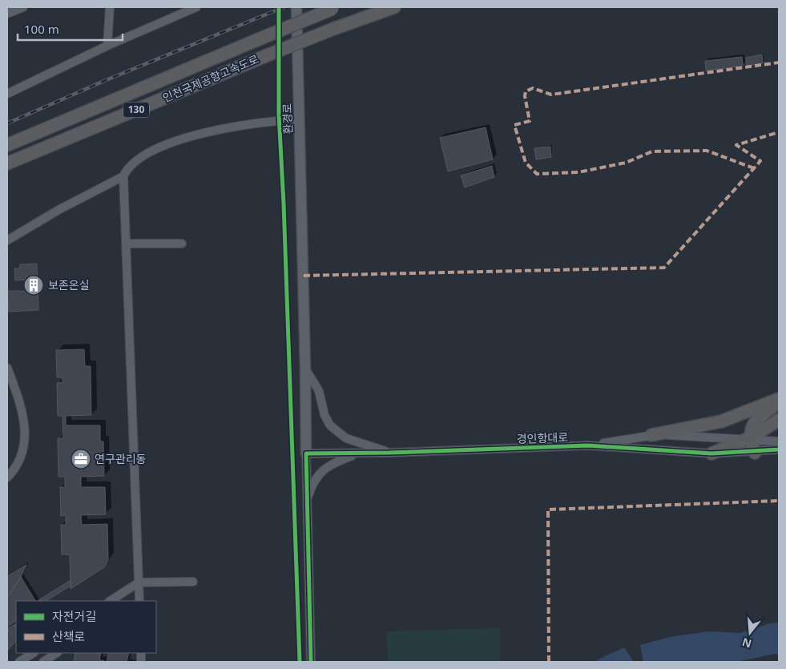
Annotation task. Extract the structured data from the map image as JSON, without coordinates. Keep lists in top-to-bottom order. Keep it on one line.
{"streets":{"highway":["인천국제공항고속도로","130"],"main road":["환경로"],"street":["경인항대로"]},"crossings":[["환경로","경인항대로"]],"places":{"building":["보존온실"],"office":["연구관리동"]},"legend":["자전거길","산책로"],"scale_bar":"100 m","north":"bottom"}
